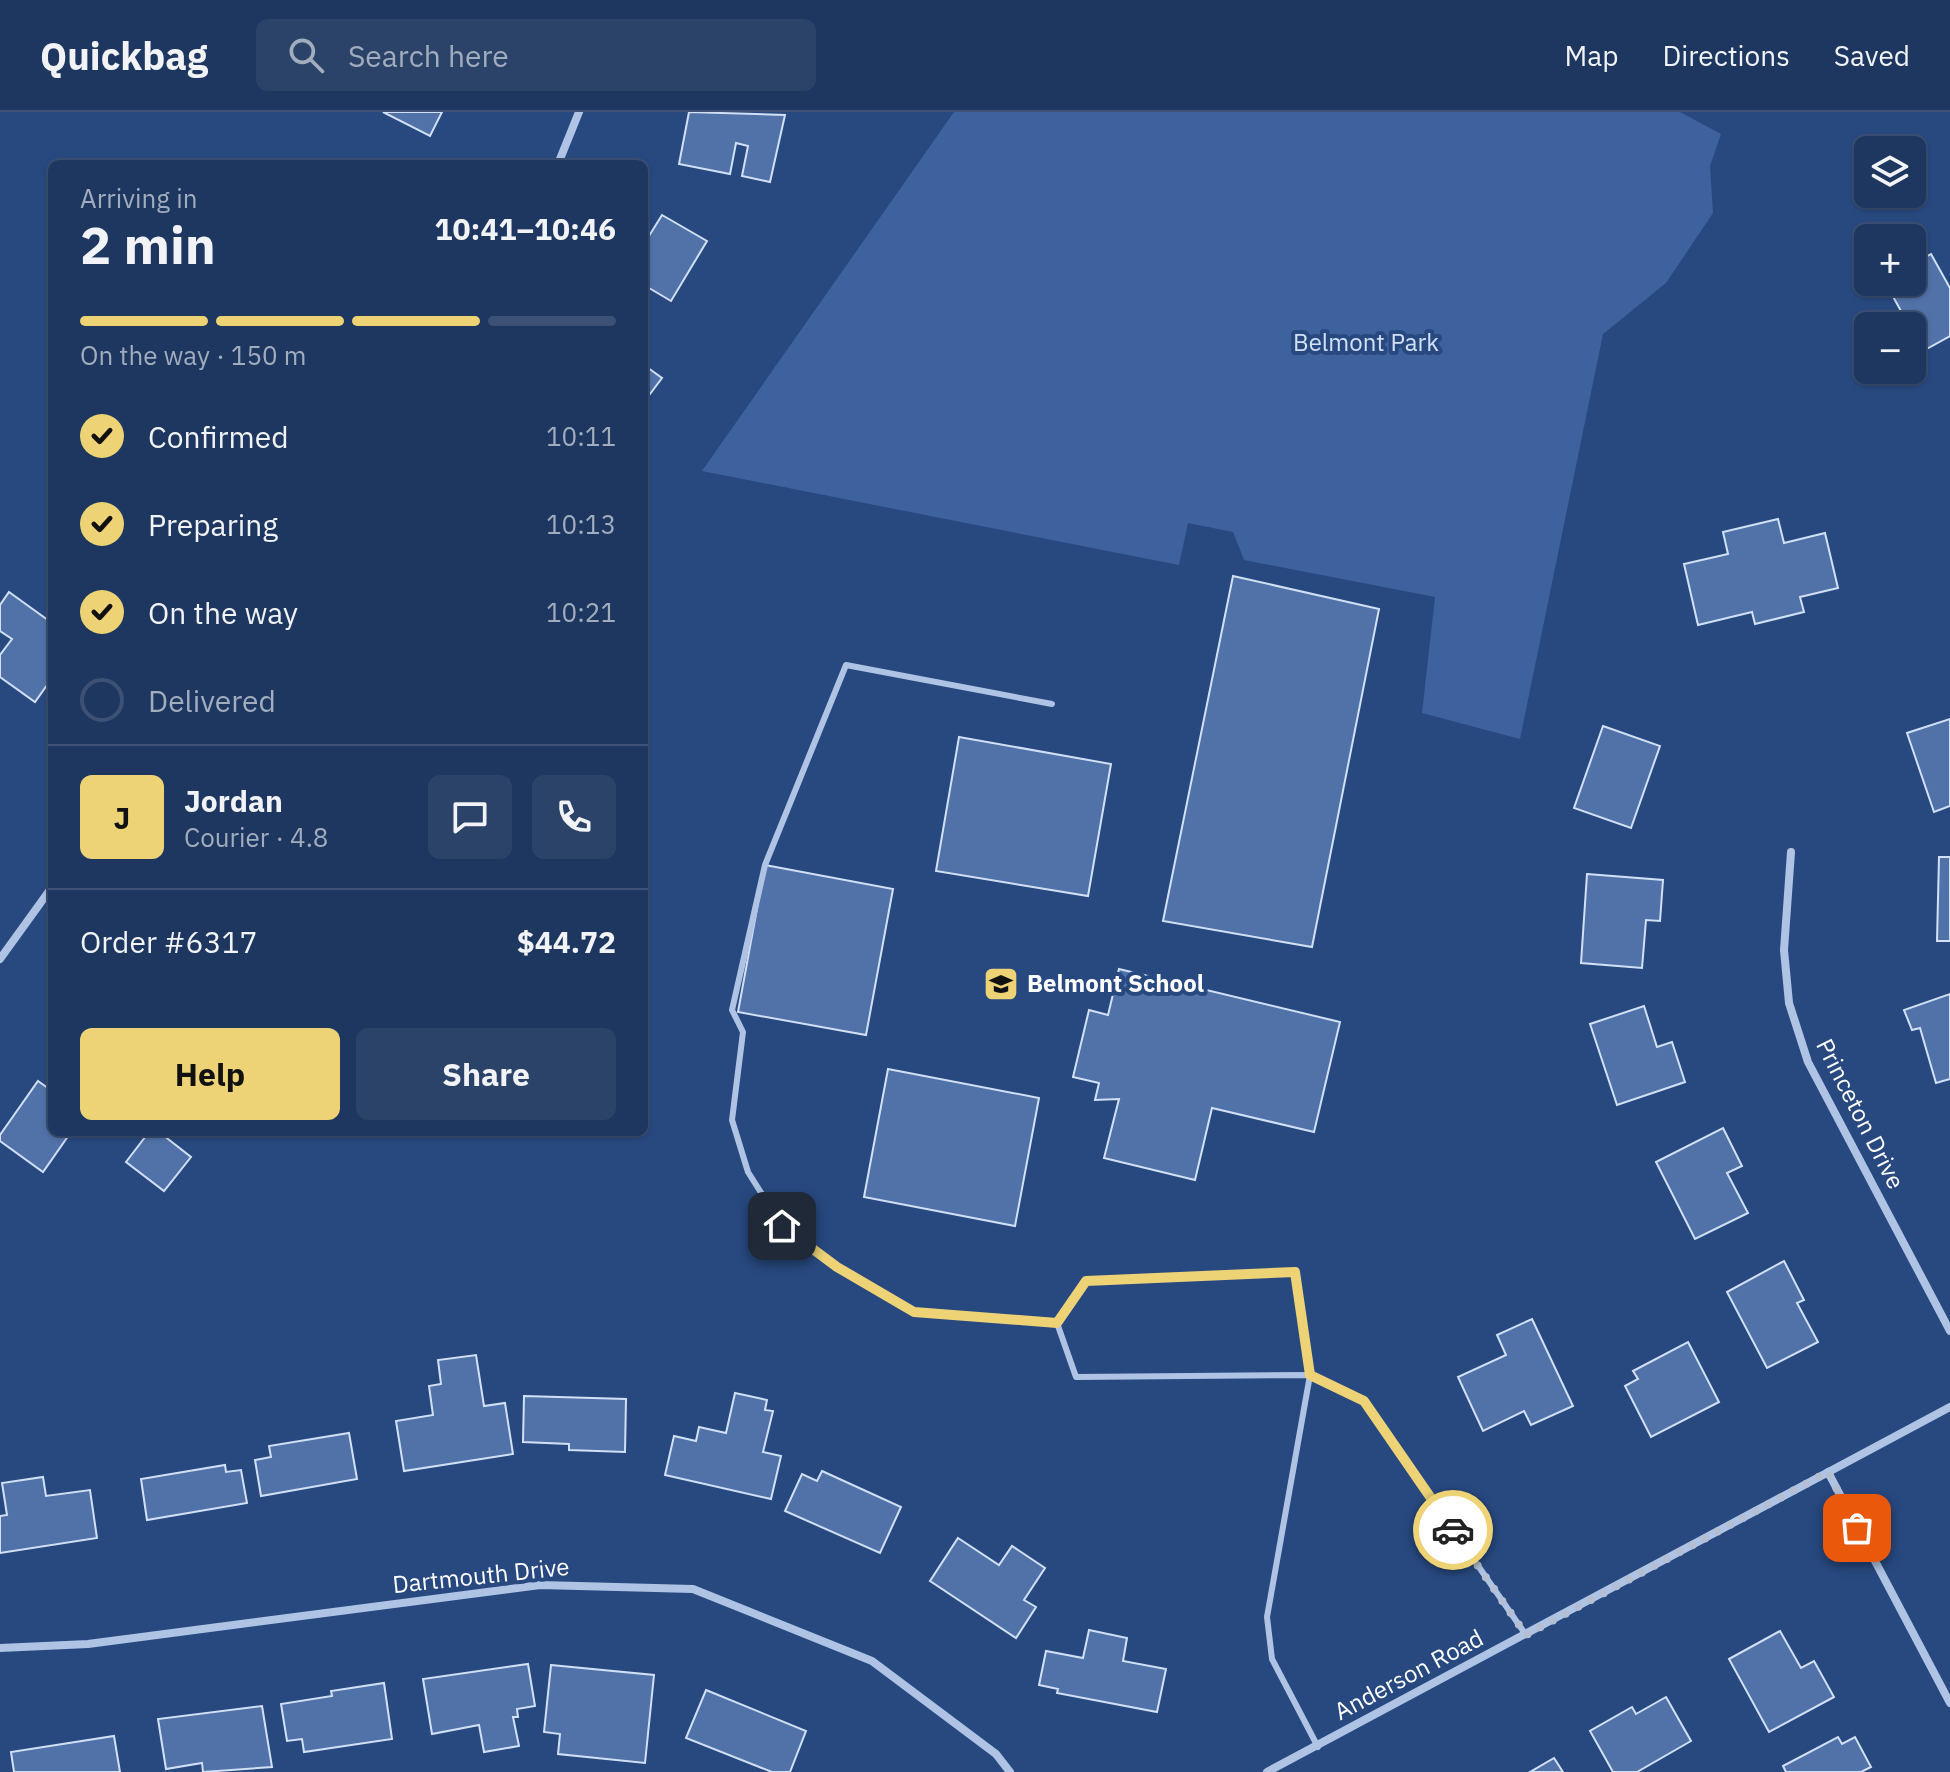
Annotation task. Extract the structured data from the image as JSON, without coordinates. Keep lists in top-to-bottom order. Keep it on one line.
{"streets":{"street":["Princeton Drive","Dartmouth Drive","Anderson Road"]},"parks":["Belmont Park"],"places":{"school or university":["Belmont School"]},"page":{"header":"Quickbag","search":"Search here","nav":["Map","Directions","Saved"],"map_buttons":["+","−"],"heading":["2 min","Arriving in","10:41–10:46"],"panel":["Jordan","Courier · 4.8","Order #6317","$44.72"],"bar":"On the way · 150 m","list":[["Confirmed","10:11"],["Preparing","10:13"],["On the way","10:21"],"Delivered"],"round":"J","buttons":["Help","Share"]}}
